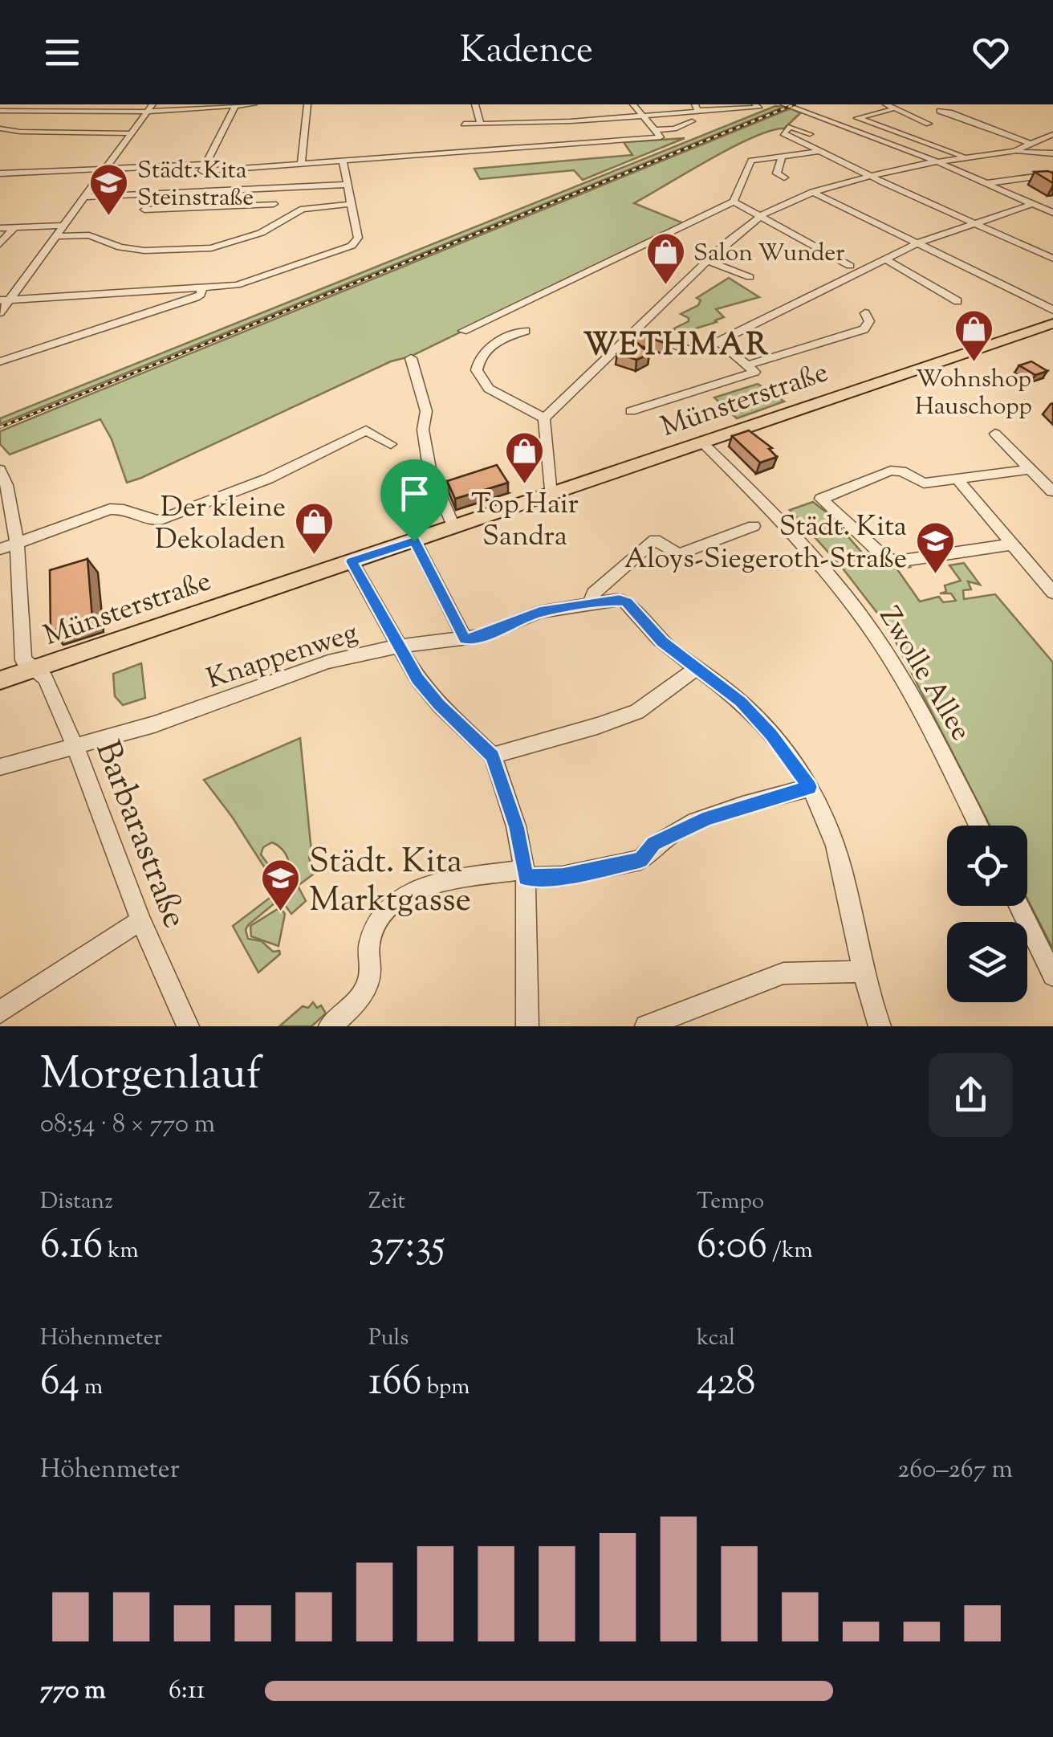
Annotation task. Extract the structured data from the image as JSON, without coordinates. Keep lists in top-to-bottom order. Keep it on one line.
{"streets":{"main road":["Münsterstraße"],"street":["Knappenweg","Zwolle Allee","Barbarastraße"]},"crossings":[["Münsterstraße","Zwolle Allee"],["Münsterstraße","Barbarastraße"],["Knappenweg","Barbarastraße"]],"districts":["WETHMAR"],"places":{"school or university":["Städt. Kita Steinstraße","Städt. Kita Aloys-Siegeroth-Straße","Städt. Kita Marktgasse"],"shop":["Salon Wunder","Wohnshop Hauschopp","Top Hair Sandra","Der kleine Dekoladen"]},"page":{"header":"Kadence","heading":["Morgenlauf","08:54 · 8 × 770 m"],"stats":[["Distanz","6.16 km"],["Zeit","37:35"],["Tempo","6:06 /km"],["Höhenmeter","64 m"],["Puls","166 bpm"],["kcal","428"]],"chart":["Höhenmeter","260–267 m"],"list":[{"name":"770 m","note":"6:11"}]}}
